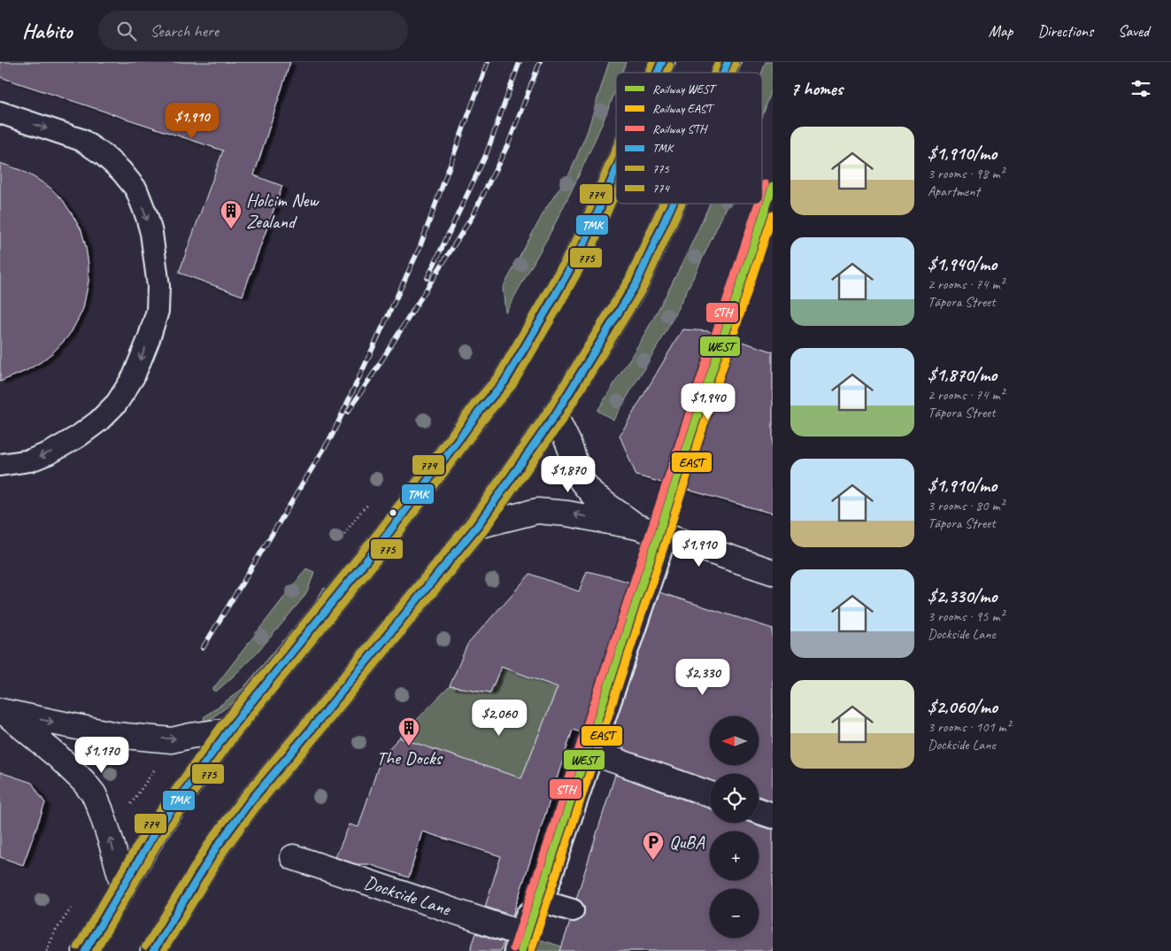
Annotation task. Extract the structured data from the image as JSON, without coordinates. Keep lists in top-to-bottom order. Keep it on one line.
{"streets":{"main road":["Dockside Lane"]},"places":{"building":["Holcim New Zealand","The Docks"],"parking":["QuBA"]},"lines":["transit line TMK","transit line 774","transit line 775","rail line STH","rail line WEST","rail line EAST"],"legend":["Railway WEST","Railway EAST","Railway STH","TMK","775","774"],"north":"left","page":{"header":"Habito","search":"Search here","nav":["Map","Directions","Saved"],"heading":"7 homes","price":["$1,910","$1,940","$1,870","$1,910","$2,330","$2,060","$1,170"],"list":[{"name":"$1,910/mo","note":"3 rooms · 98 m² · Apartment"},{"name":"$1,940/mo","note":"2 rooms · 74 m² · Tāpora Street"},{"name":"$1,870/mo","note":"2 rooms · 74 m² · Tāpora Street"},{"name":"$1,910/mo","note":"3 rooms · 80 m² · Tāpora Street"},{"name":"$2,330/mo","note":"3 rooms · 95 m² · Dockside Lane"},{"name":"$2,060/mo","note":"3 rooms · 101 m² · Dockside Lane"}],"map_buttons":["+","−"]}}
